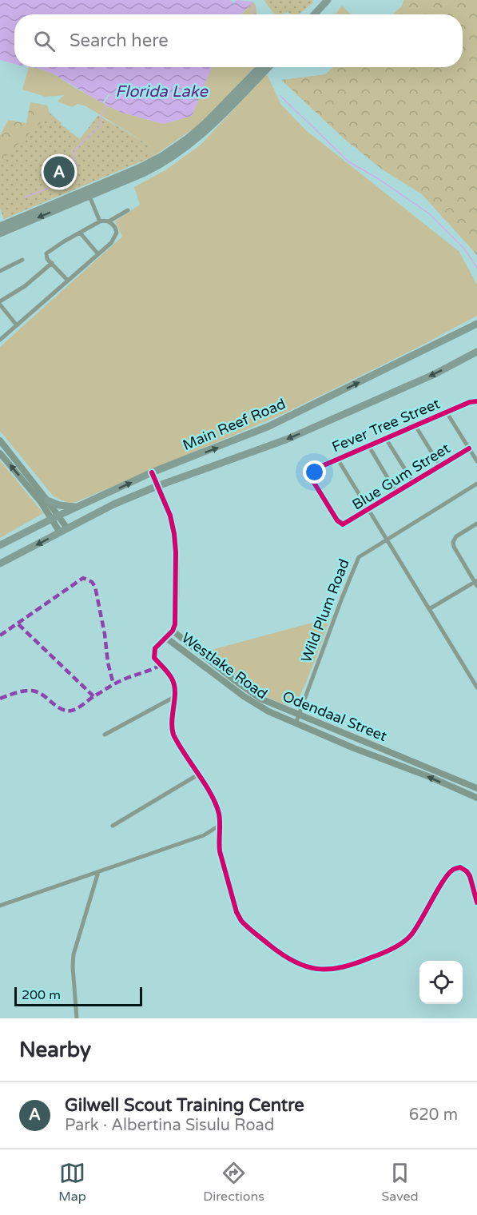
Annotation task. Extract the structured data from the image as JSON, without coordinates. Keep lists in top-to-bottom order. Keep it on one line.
{"streets":{"main road":["Main Reef Road"],"street":["Fever Tree Street","Blue Gum Street","Wild Plum Road","Westlake Road","Odendaal Street"]},"crossings":[["Fever Tree Street","Blue Gum Street"],["Wild Plum Road","Westlake Road"],["Wild Plum Road","Odendaal Street"],["Westlake Road","Odendaal Street"]],"water":["Florida Lake"],"scale_bar":"200 m","page":{"search":"Search here","pins":"A","scale":"200 m","heading":"Nearby","list":[{"mark":"A","name":"Gilwell Scout Training Centre","note":"Park · Albertina Sisulu Road","value":"620 m"}],"nav":["Map","Directions","Saved"]}}
